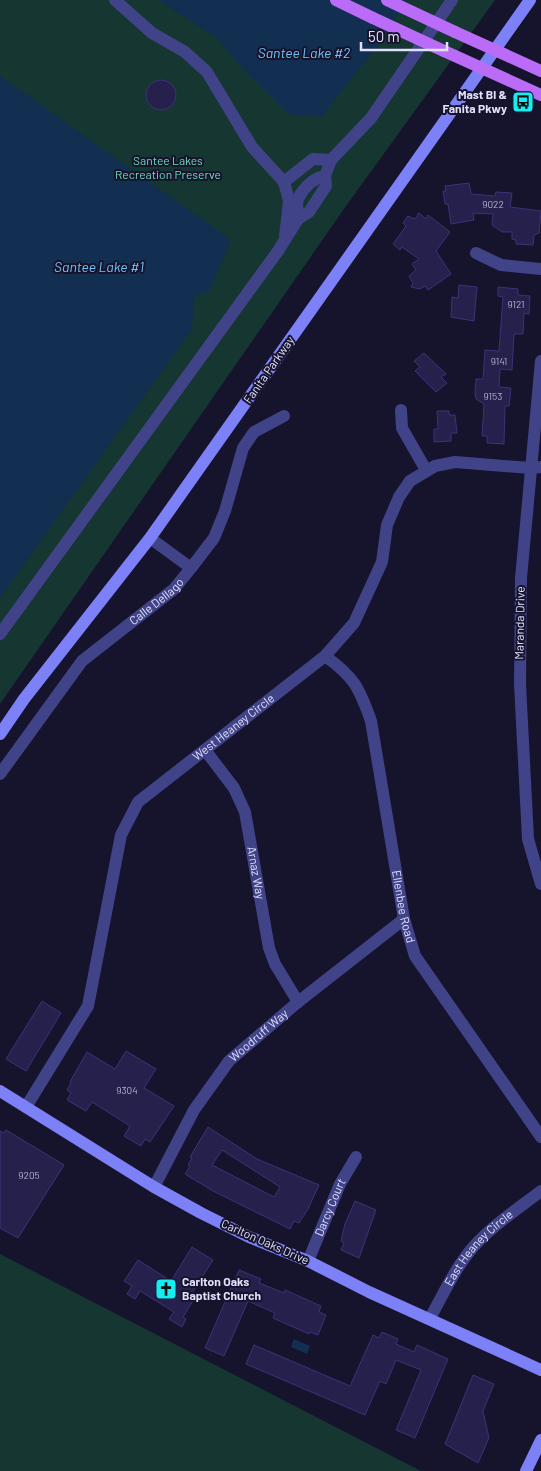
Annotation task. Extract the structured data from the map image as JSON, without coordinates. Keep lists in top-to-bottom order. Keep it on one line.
{"streets":{"street":["Fanita Parkway","Calle Dellago","Maranda Drive","West Heaney Circle","Arnaz Way","Ellenbee Road","Woodruff Way","Darcy Court","Carlton Oaks Drive","East Heaney Circle"]},"crossings":[["Maranda Drive","West Heaney Circle"],["West Heaney Circle","Arnaz Way"],["West Heaney Circle","Ellenbee Road"],["West Heaney Circle","Carlton Oaks Drive"],["Arnaz Way","Woodruff Way"],["Ellenbee Road","Woodruff Way"],["Woodruff Way","Carlton Oaks Drive"],["Darcy Court","Carlton Oaks Drive"],["Carlton Oaks Drive","East Heaney Circle"]],"water":["Santee Lake #2","Santee Lake #1"],"parks":["Santee Lakes Recreation Preserve"],"places":{"bus stop":["Mast Bl & Fanita Pkwy"],"church":["Carlton Oaks Baptist Church"]},"house_numbers":["9022","9121","9141","9153","9304","9205"],"scale_bar":"50 m"}
